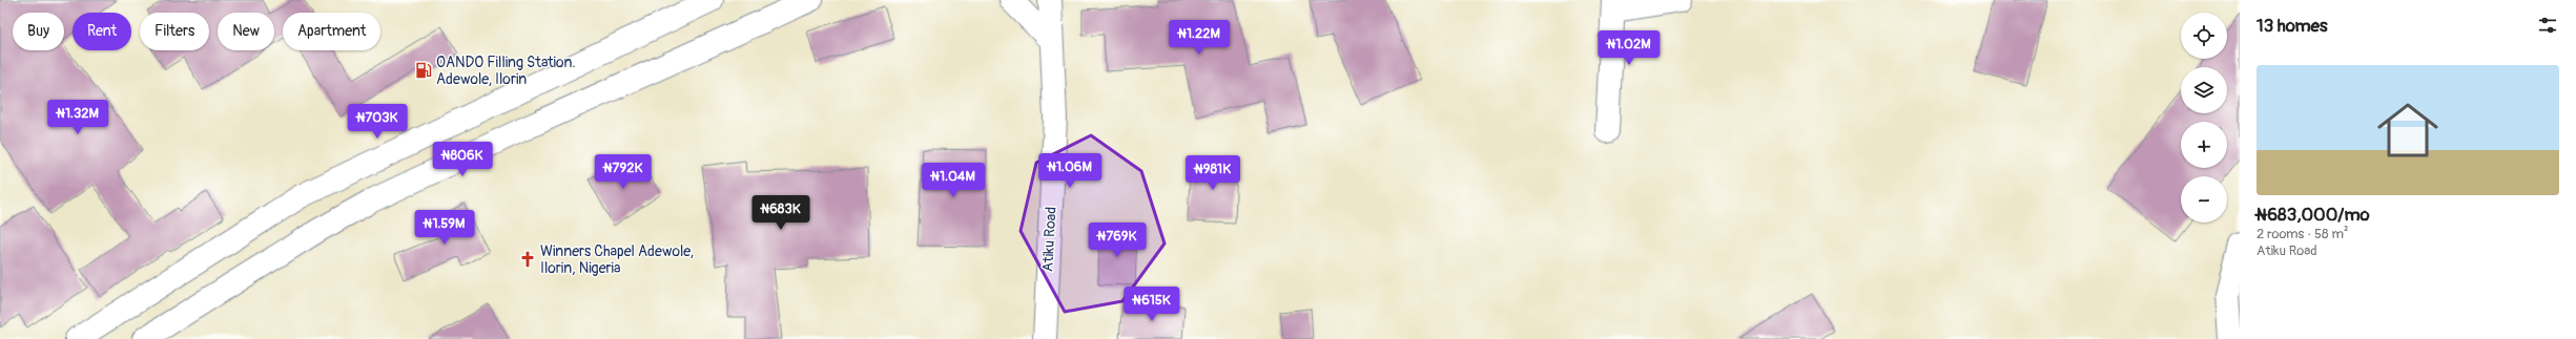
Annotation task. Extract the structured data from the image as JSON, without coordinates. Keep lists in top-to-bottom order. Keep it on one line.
{"streets":{"street":["Atiku Road"]},"places":{"fuel station":["OANDO Filling Station. Adewole, Ilorin"],"church":["Winners Chapel Adewole, Ilorin, Nigeria"]},"page":{"heading":"13 homes","map_buttons":["+","−"],"chip":["Buy","Rent","Filters","New","Apartment"],"price":["₦1.22M","₦1.02M","₦1.32M","₦703K","₦806K","₦1.06M","₦792K","₦981K","₦1.04M","₦683K","₦1.59M","₦769K","₦615K"],"list":[{"name":"₦683,000/mo","note":"2 rooms · 58 m² · Atiku Road"}]}}
